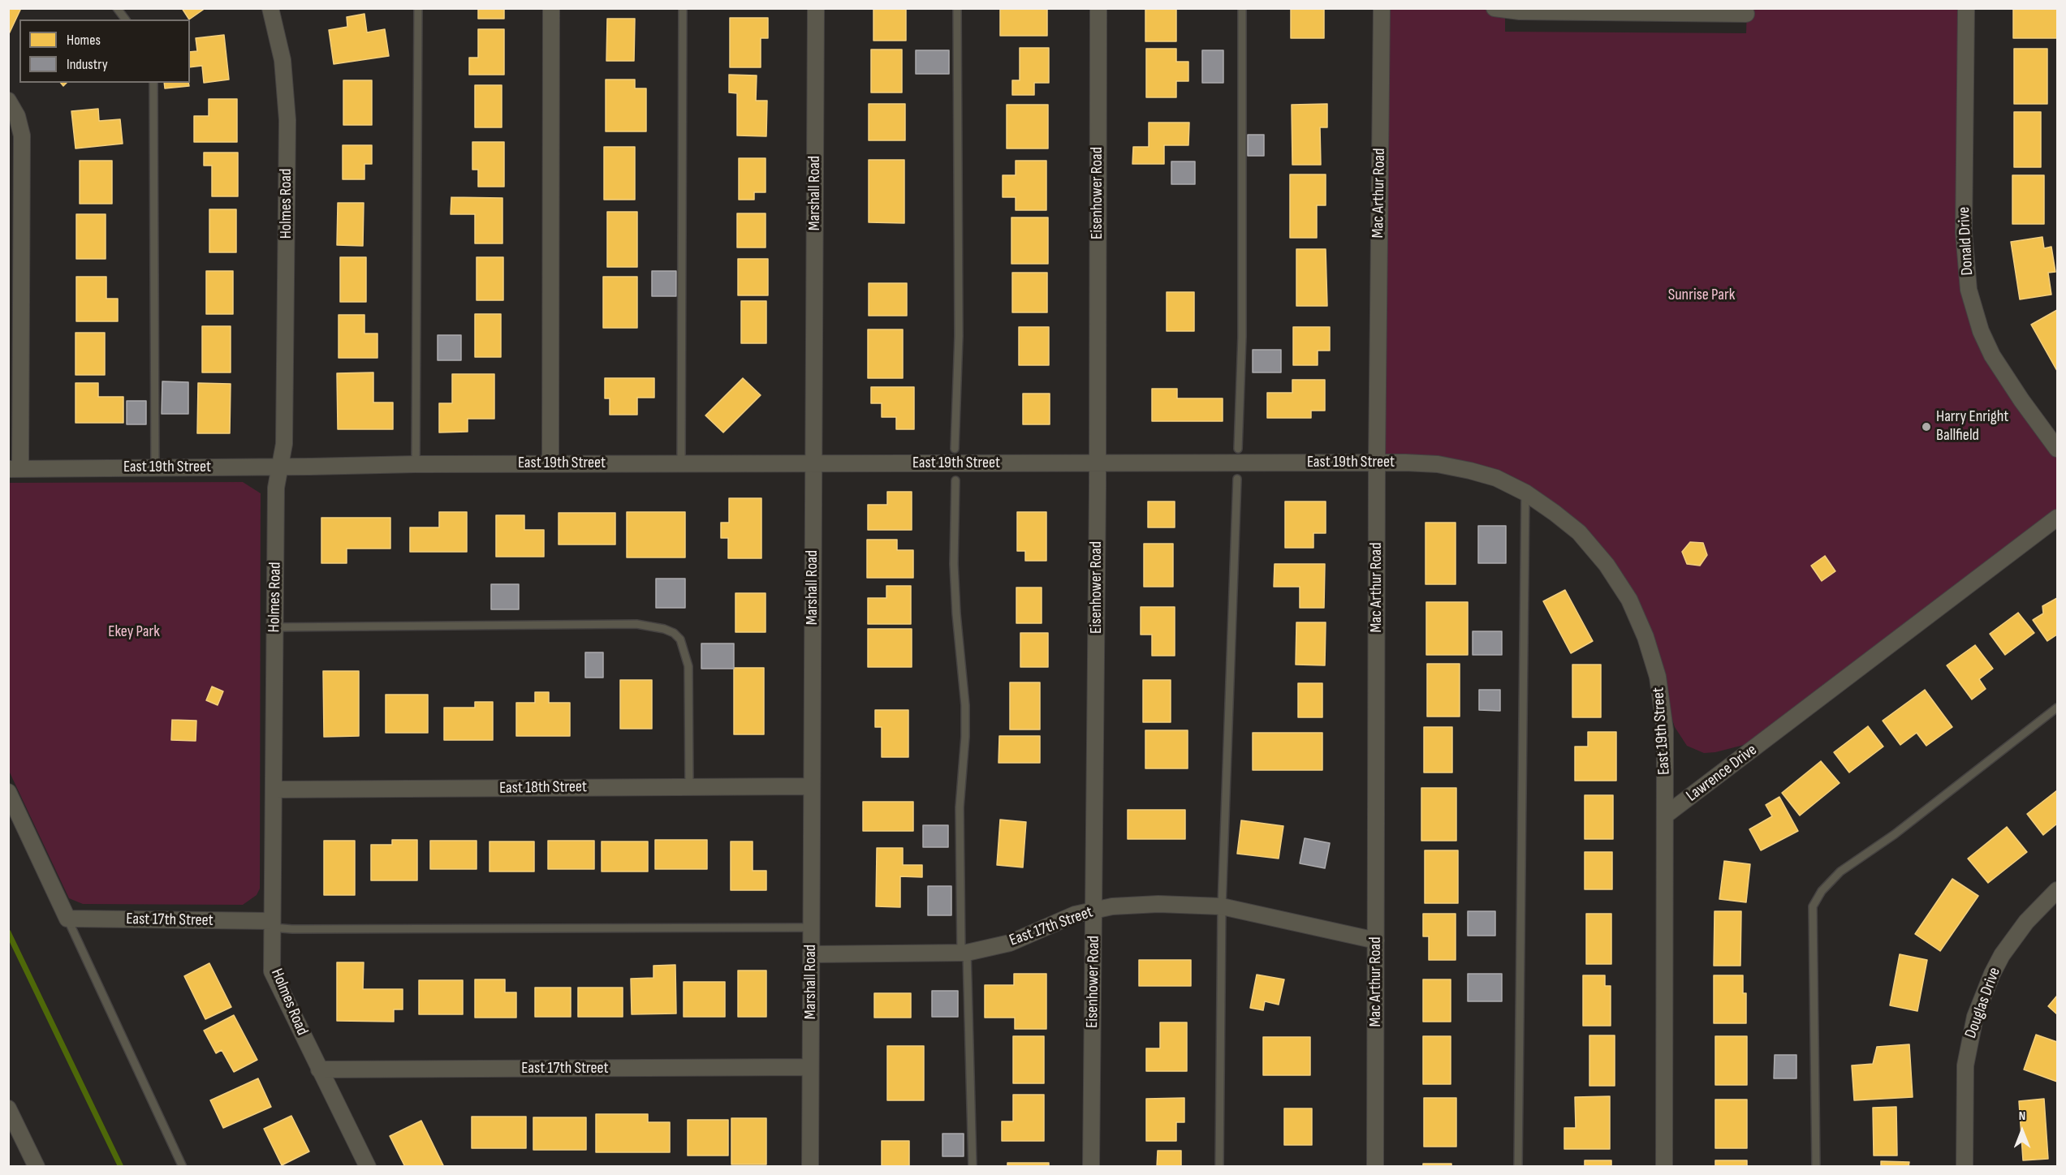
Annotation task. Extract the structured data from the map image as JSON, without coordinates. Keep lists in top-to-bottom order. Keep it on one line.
{"streets":{"street":["Marshall Road","Eisenhower Road","Mac Arthur Road","Holmes Road","Donald Drive","East 19th Street","Lawrence Drive","East 18th Street","East 17th Street","Douglas Drive"]},"crossings":[["Marshall Road","East 19th Street"],["Marshall Road","East 18th Street"],["Marshall Road","East 17th Street"],["Eisenhower Road","East 19th Street"],["Eisenhower Road","East 17th Street"],["Mac Arthur Road","East 19th Street"],["Mac Arthur Road","East 17th Street"],["Holmes Road","East 19th Street"],["Holmes Road","East 18th Street"],["Holmes Road","East 17th Street"],["East 19th Street","Lawrence Drive"]],"parks":["Sunrise Park","Ekey Park"],"places":["Harry Enright Ballfield"],"legend":["Homes","Industry"],"north":"top"}
